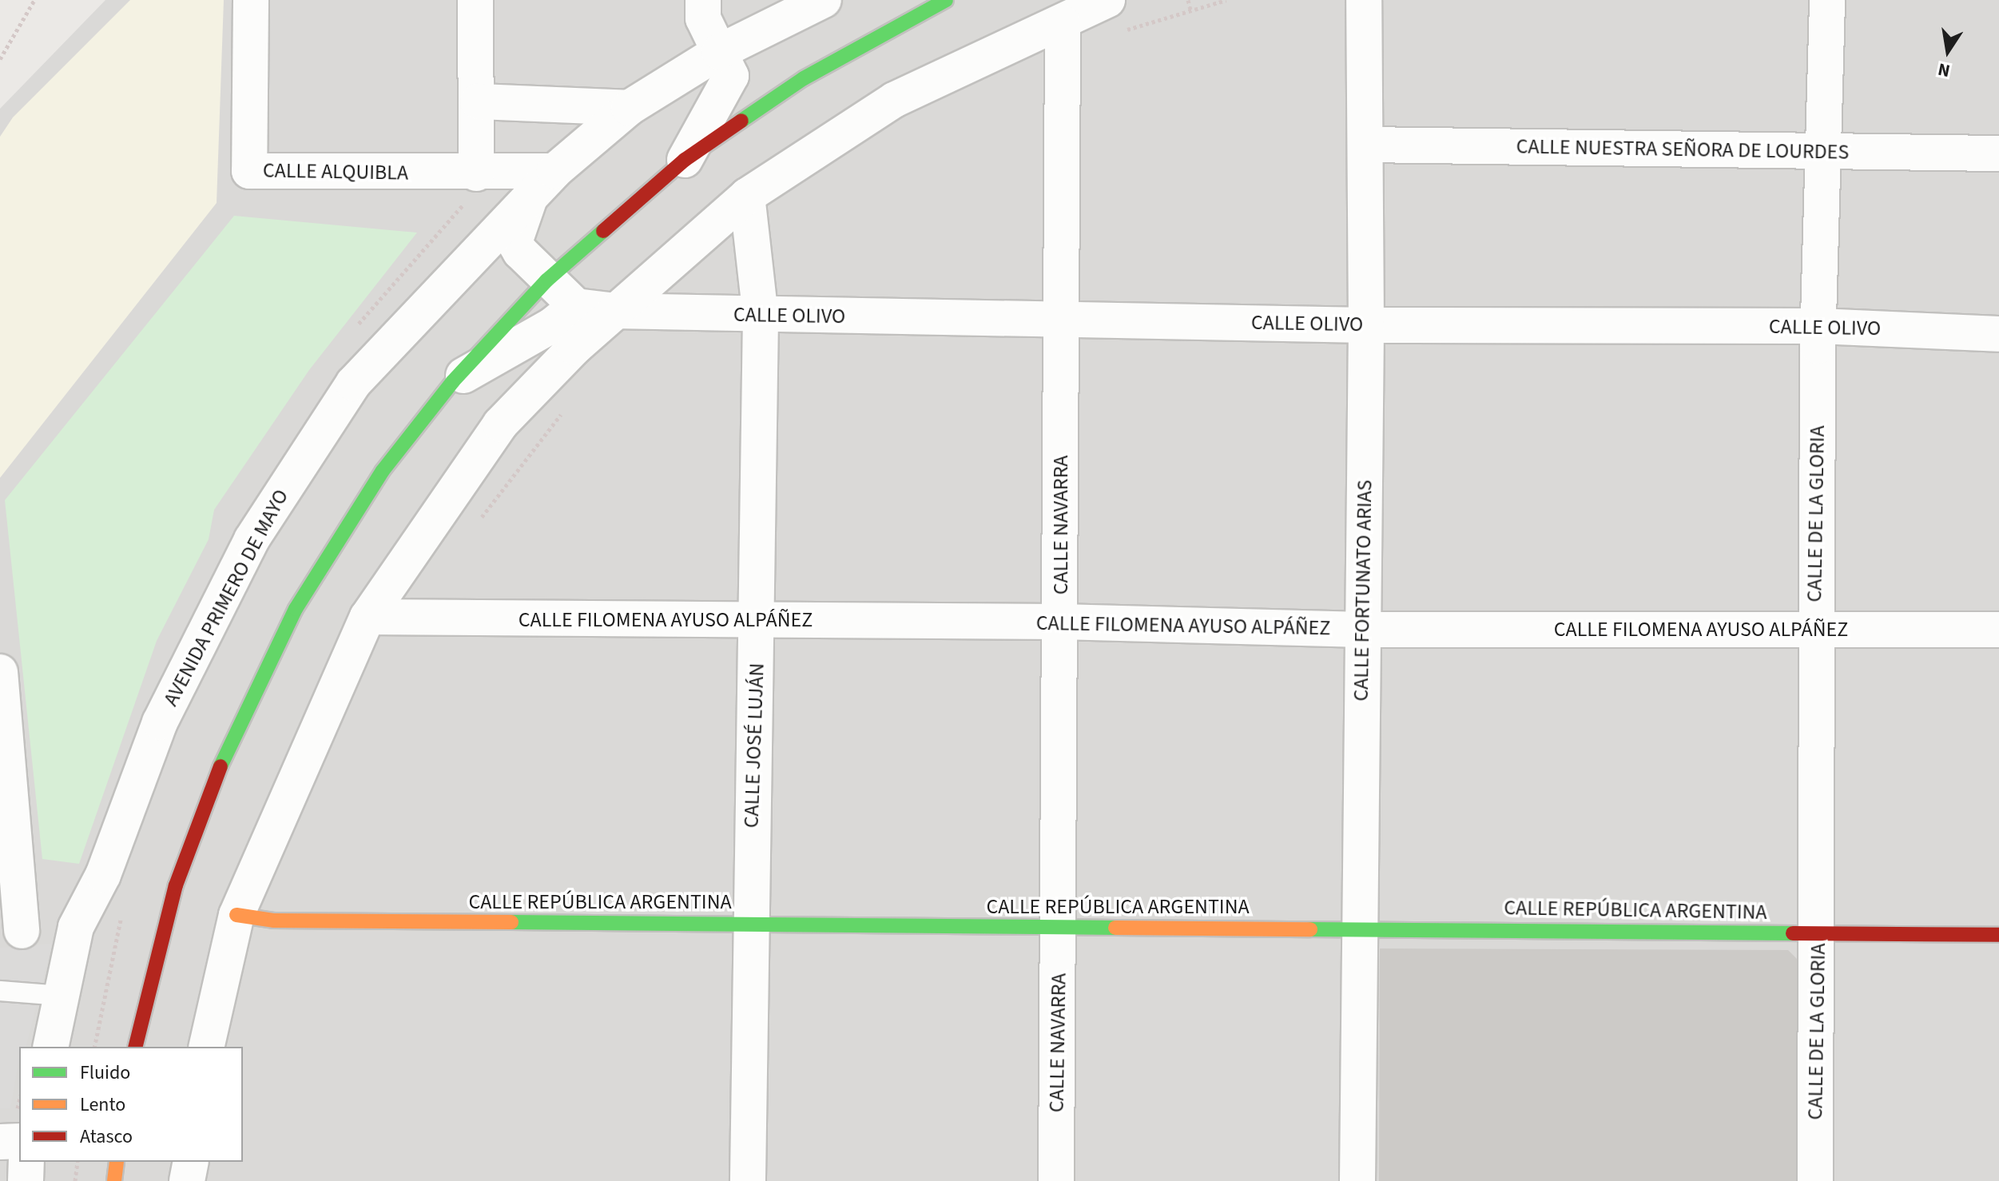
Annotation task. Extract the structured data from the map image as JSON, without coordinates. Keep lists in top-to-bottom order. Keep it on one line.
{"streets":{"street":["CALLE NUESTRA SEÑORA DE LOURDES","CALLE ALQUIBLA","CALLE OLIVO","CALLE DE LA GLORIA","CALLE NAVARRA","CALLE FORTUNATO ARIAS","AVENIDA PRIMERO DE MAYO","CALLE FILOMENA AYUSO ALPÁÑEZ","CALLE JOSÉ LUJÁN","CALLE REPÚBLICA ARGENTINA"]},"crossings":[["CALLE NUESTRA SEÑORA DE LOURDES","CALLE DE LA GLORIA"],["CALLE NUESTRA SEÑORA DE LOURDES","CALLE FORTUNATO ARIAS"],["CALLE ALQUIBLA","AVENIDA PRIMERO DE MAYO"],["CALLE OLIVO","CALLE DE LA GLORIA"],["CALLE OLIVO","CALLE NAVARRA"],["CALLE OLIVO","CALLE FORTUNATO ARIAS"],["CALLE OLIVO","CALLE JOSÉ LUJÁN"],["CALLE DE LA GLORIA","CALLE FILOMENA AYUSO ALPÁÑEZ"],["CALLE DE LA GLORIA","CALLE REPÚBLICA ARGENTINA"],["CALLE NAVARRA","CALLE FILOMENA AYUSO ALPÁÑEZ"],["CALLE NAVARRA","CALLE REPÚBLICA ARGENTINA"],["CALLE FORTUNATO ARIAS","CALLE FILOMENA AYUSO ALPÁÑEZ"],["CALLE FORTUNATO ARIAS","CALLE REPÚBLICA ARGENTINA"],["CALLE FILOMENA AYUSO ALPÁÑEZ","CALLE JOSÉ LUJÁN"],["CALLE JOSÉ LUJÁN","CALLE REPÚBLICA ARGENTINA"]],"legend":["Fluido","Lento","Atasco"],"north":"bottom"}
